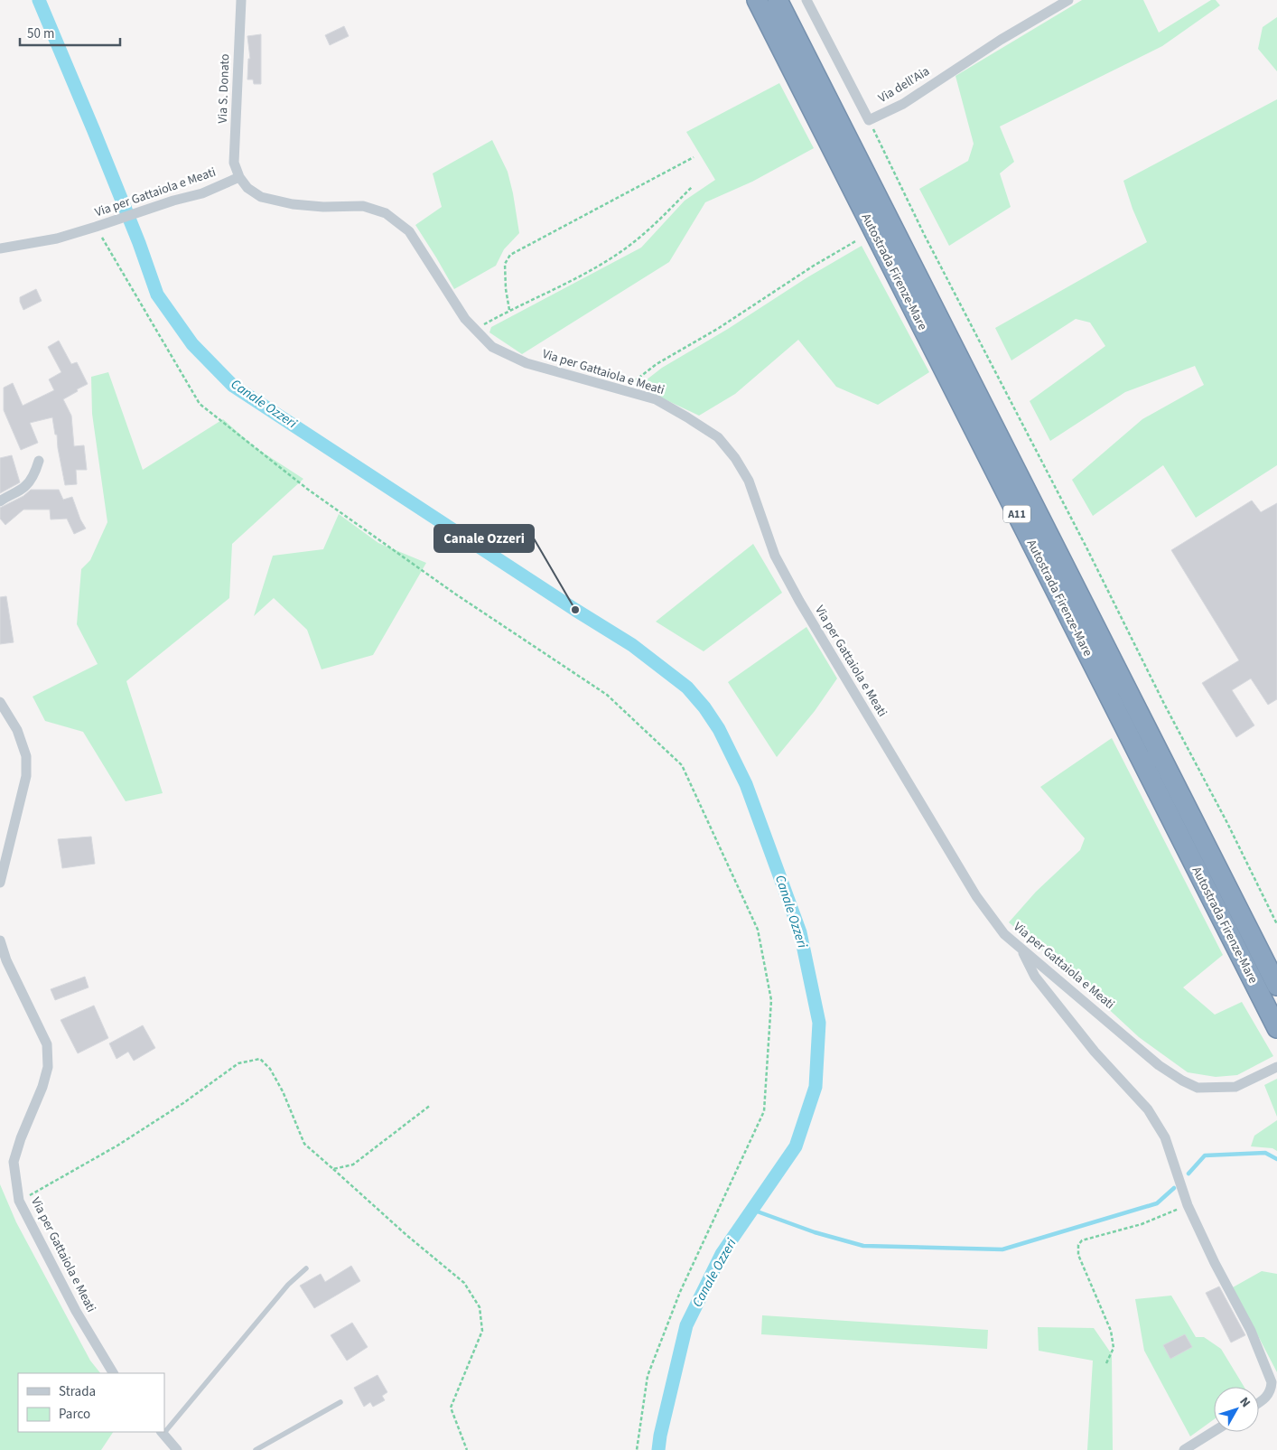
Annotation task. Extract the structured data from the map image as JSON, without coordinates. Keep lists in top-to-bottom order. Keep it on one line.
{"streets":{"highway":["Autostrada Firenze-Mare","A11"],"street":["Via dell'Aia","Via S. Donato","Via per Gattaiola e Meati"]},"crossings":[["Via S. Donato","Via per Gattaiola e Meati"]],"water":["Canale Ozzeri"],"places":["Canale Ozzeri"],"legend":["Strada","Parco"],"scale_bar":"50 m","north":"top right"}
